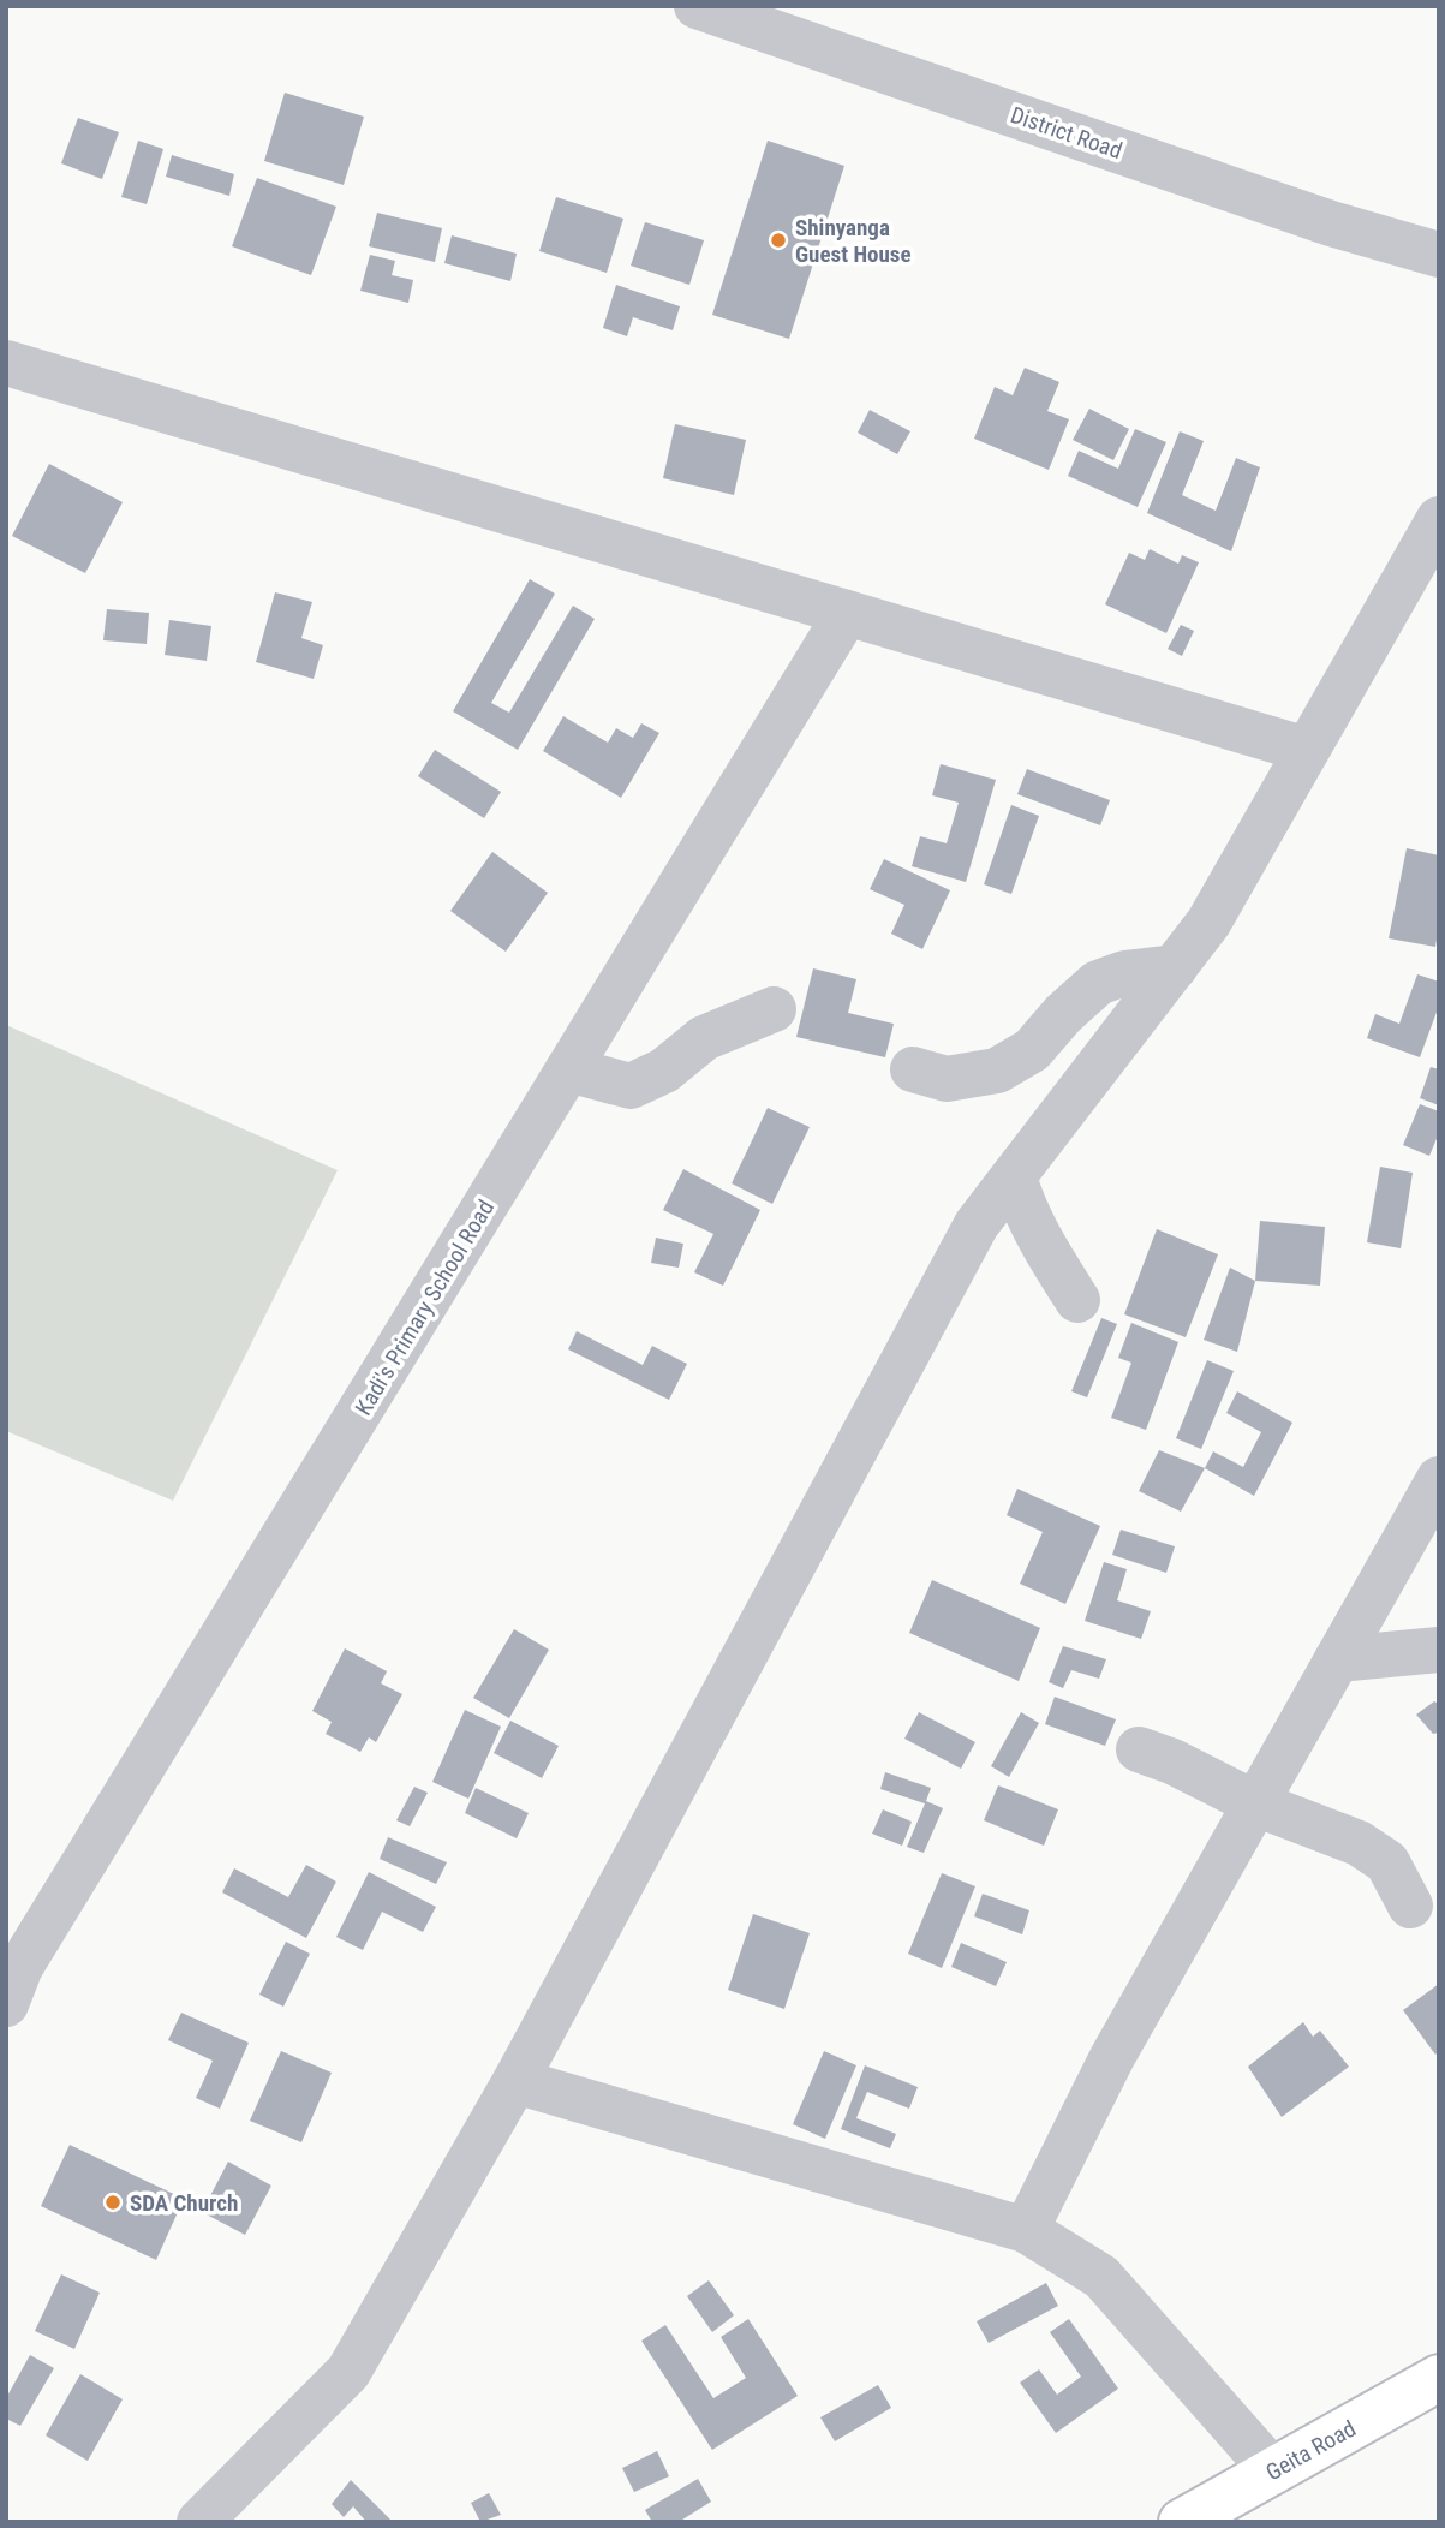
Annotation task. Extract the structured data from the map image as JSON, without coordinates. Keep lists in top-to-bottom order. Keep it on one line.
{"streets":{"main road":["Geita Road"],"street":["District Road","Kadi's Primary School Road"]},"places":["Shinyanga Guest House","SDA Church"]}
